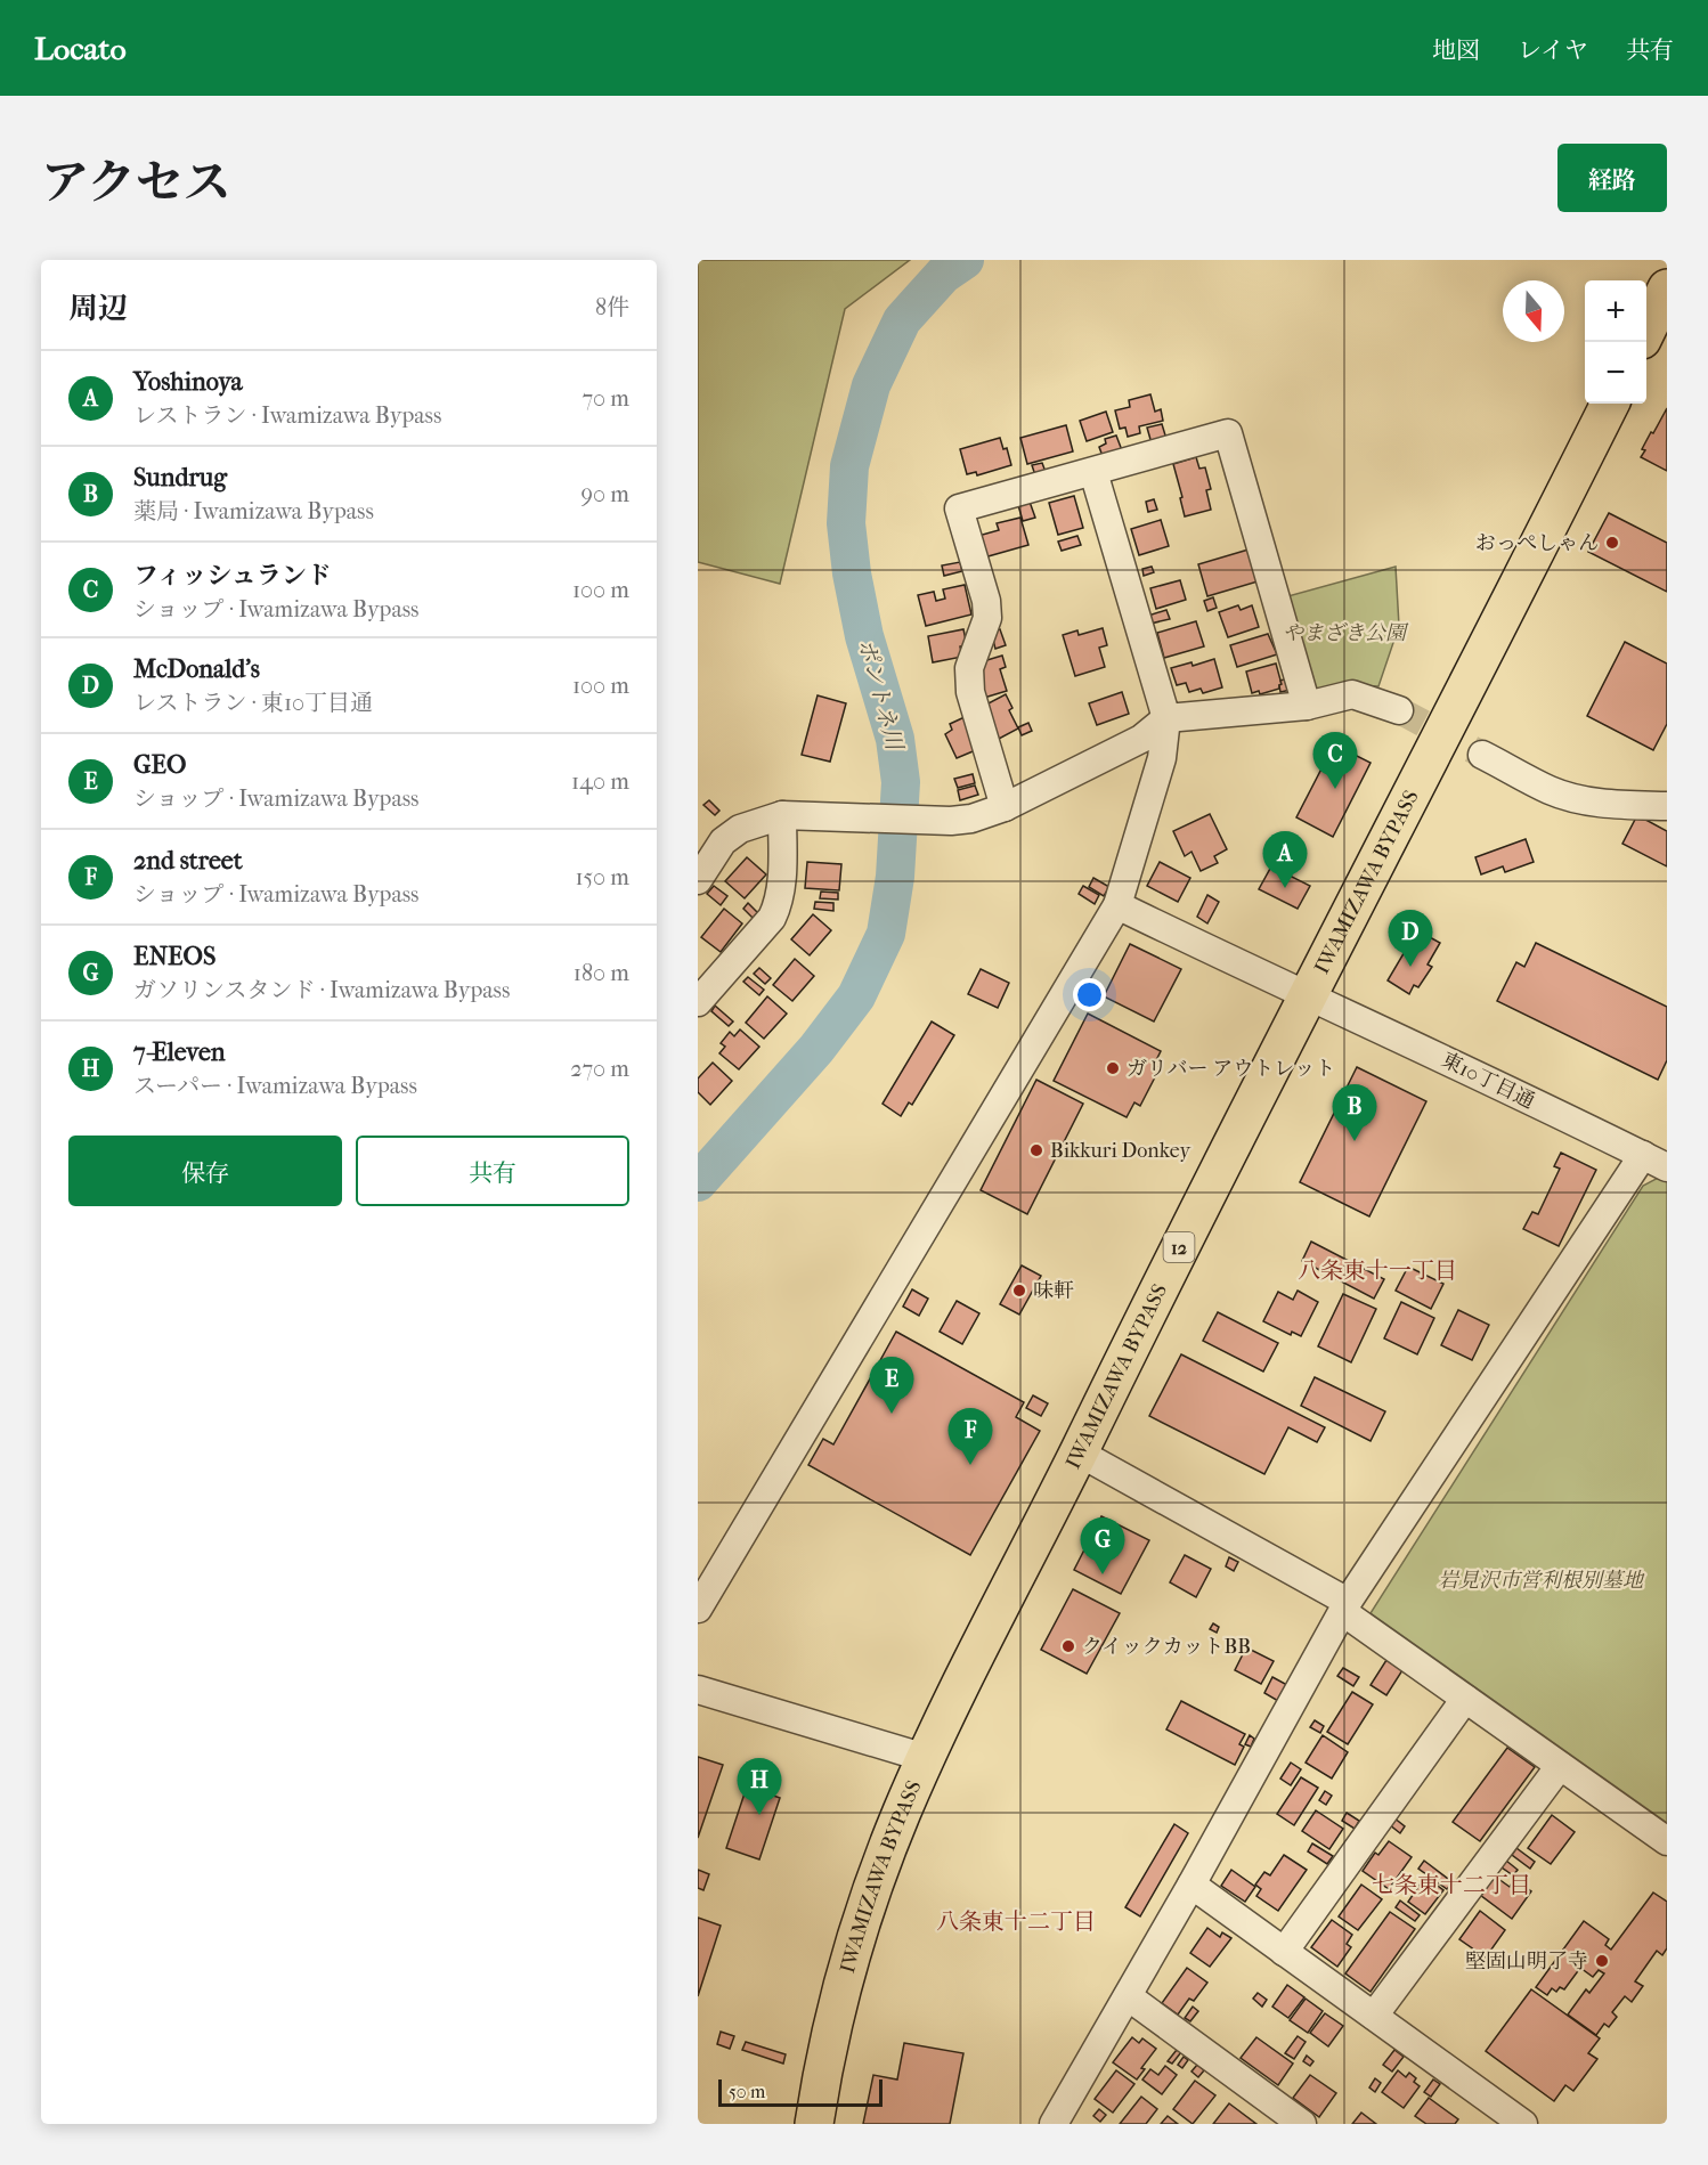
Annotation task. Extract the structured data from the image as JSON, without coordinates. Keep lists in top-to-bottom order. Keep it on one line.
{"streets":{"highway":["IWAMIZAWA BYPASS","12"],"street":["東10丁目通"]},"crossings":[["IWAMIZAWA BYPASS","東10丁目通"]],"districts":["八条東十一丁目","七条東十二丁目","八条東十二丁目"],"water":["ポントネ川"],"parks":["やまざき公園","岩見沢市営利根別墓地"],"places":["おっぺしゃん","ガリバー アウトレット","Bikkuri Donkey","味軒","クイックカットBB","堅固山明了寺"],"scale_bar":"50 m","north":"bottom","page":{"header":"Locato","nav":["地図","レイヤ","共有"],"title":"アクセス","buttons":["経路",["保存","共有"]],"heading":["周辺","8件"],"map_buttons":["+","−"],"list":[{"mark":"A","name":"Yoshinoya","note":"レストラン · Iwamizawa Bypass","value":"70 m"},{"mark":"B","name":"Sundrug","note":"薬局 · Iwamizawa Bypass","value":"90 m"},{"mark":"C","name":"フィッシュランド","note":"ショップ · Iwamizawa Bypass","value":"100 m"},{"mark":"D","name":"McDonald's","note":"レストラン · 東10丁目通","value":"100 m"},{"mark":"E","name":"GEO","note":"ショップ · Iwamizawa Bypass","value":"140 m"},{"mark":"F","name":"2nd street","note":"ショップ · Iwamizawa Bypass","value":"150 m"},{"mark":"G","name":"ENEOS","note":"ガソリンスタンド · Iwamizawa Bypass","value":"180 m"},{"mark":"H","name":"7-Eleven","note":"スーパー · Iwamizawa Bypass","value":"270 m"}],"pins":["C","A","D","B","E","F","G","H"],"scale":"50 m"}}
